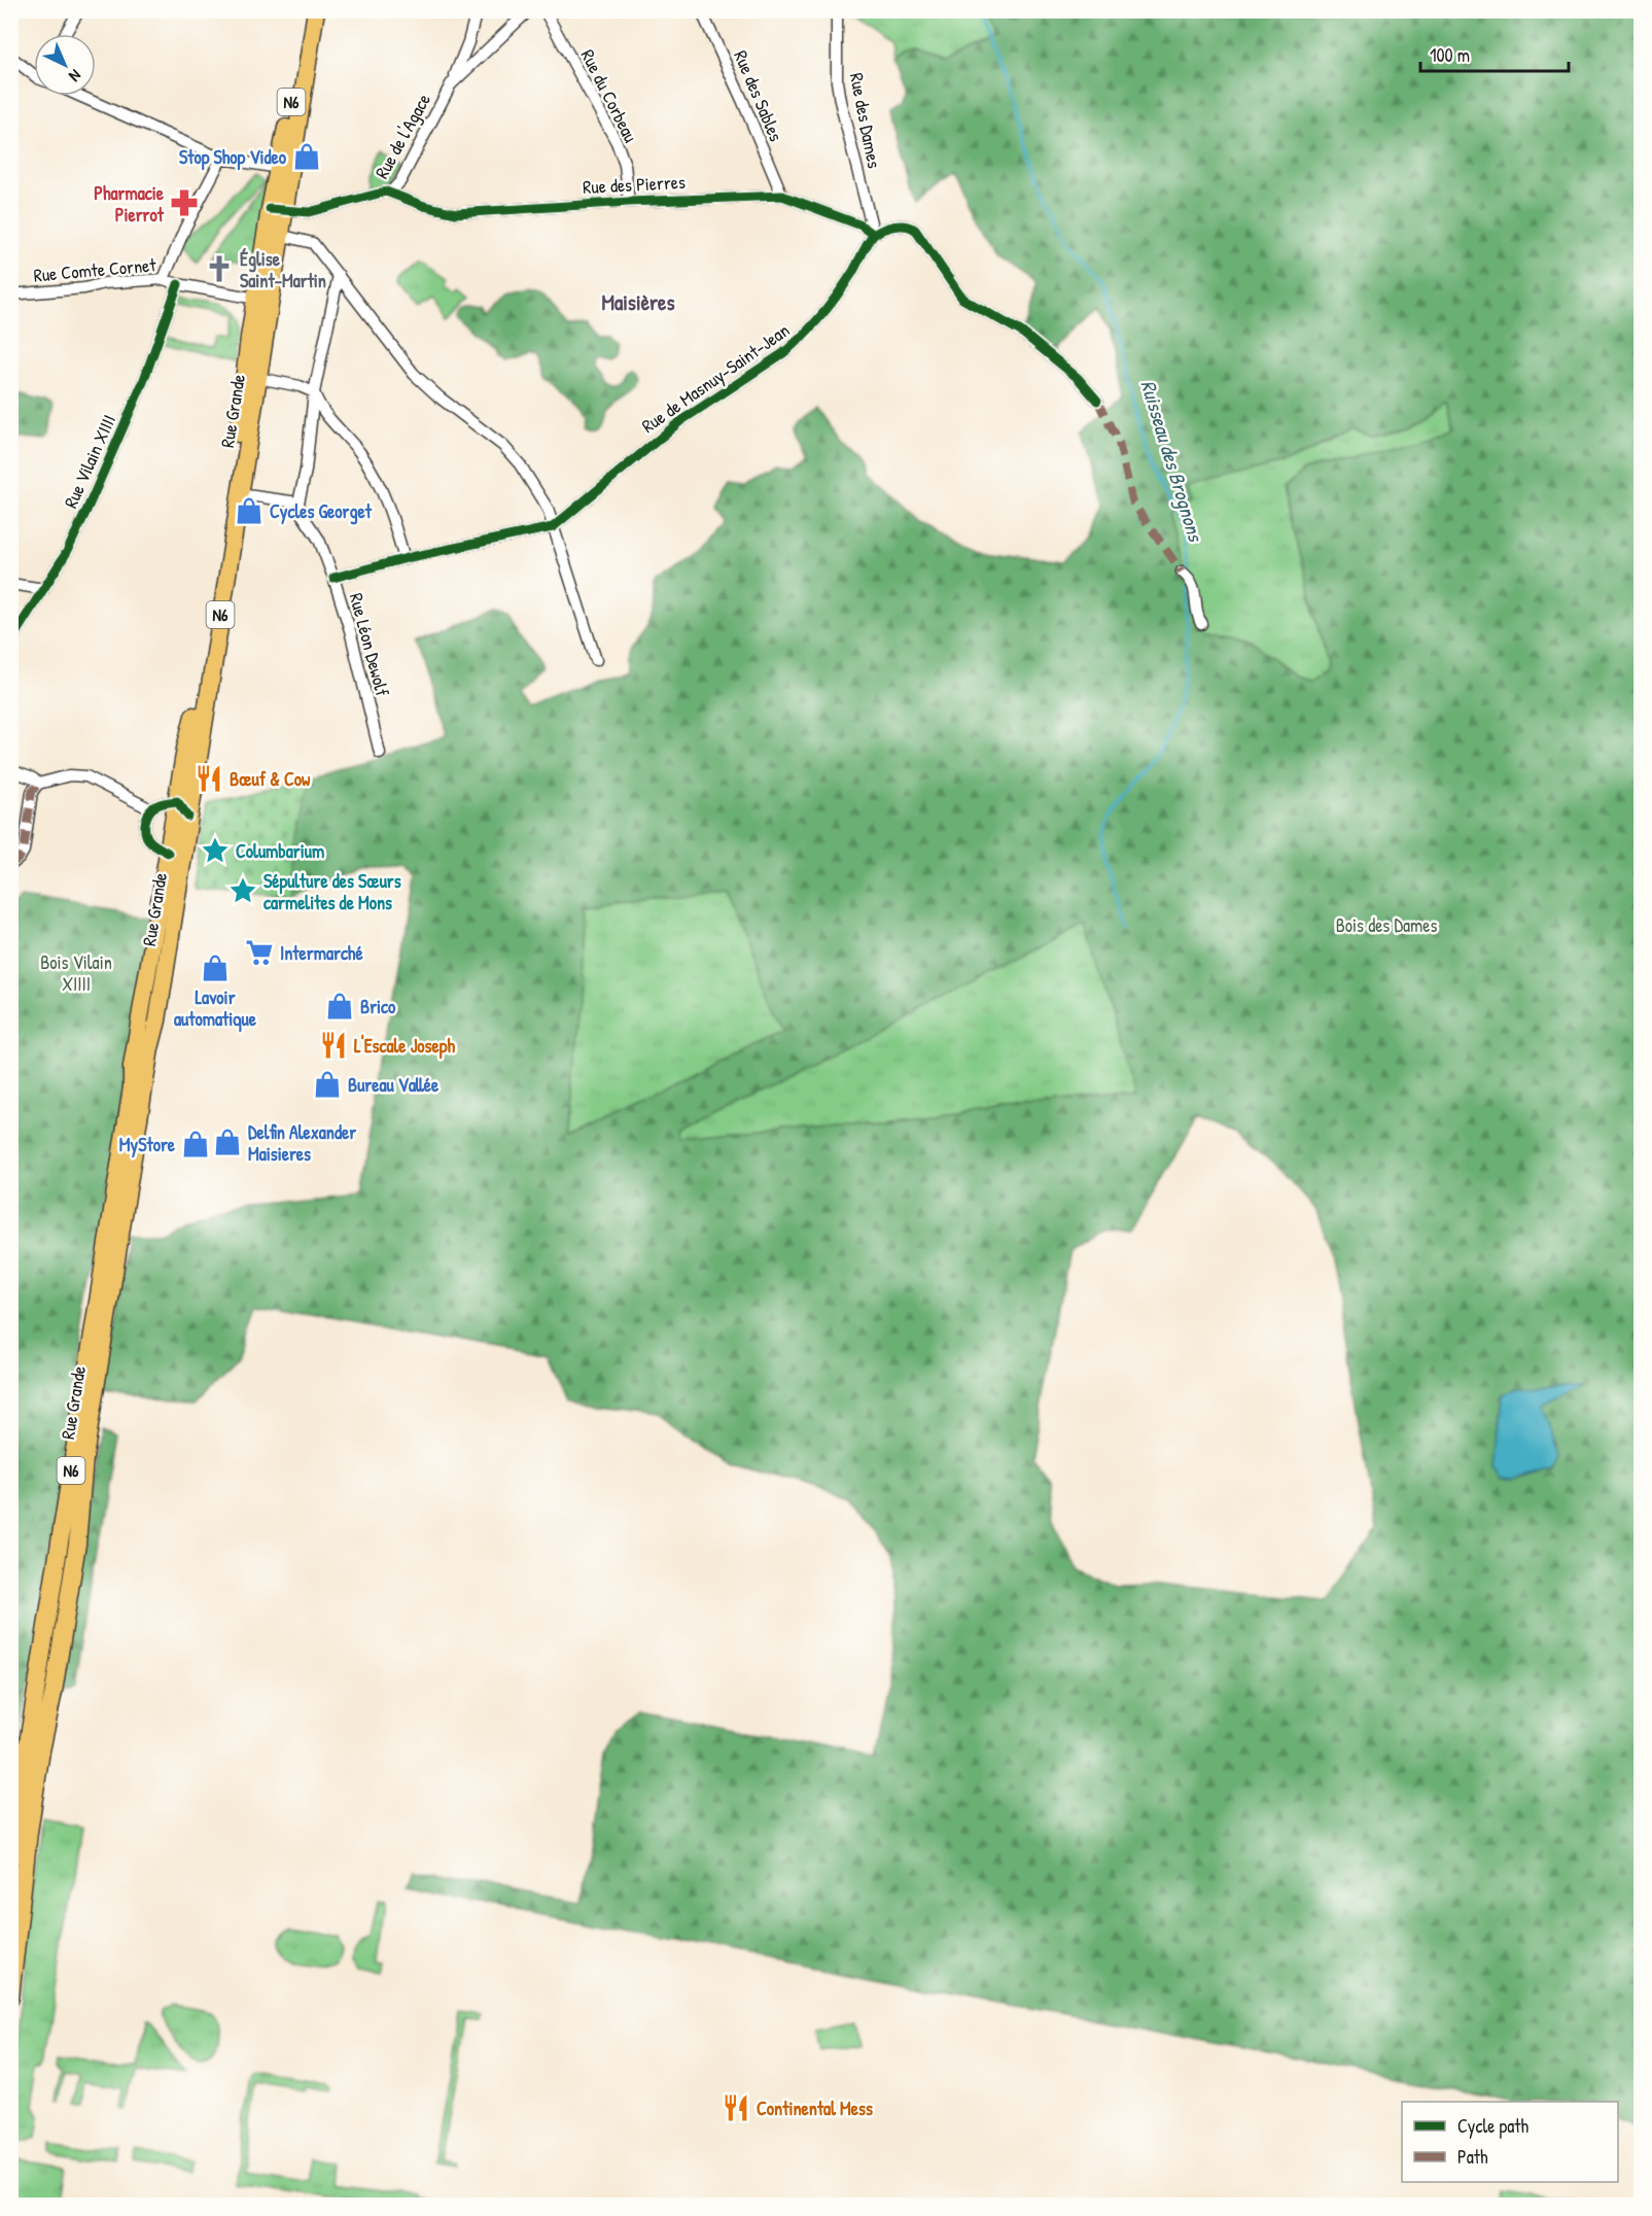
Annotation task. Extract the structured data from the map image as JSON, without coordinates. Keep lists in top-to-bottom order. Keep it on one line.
{"streets":{"main road":["N6","Rue Grande"],"street":["Rue du Corbeau","Rue des Sables","Rue des Dames","Rue de l'Agace","Rue des Pierres","Rue Comte Cornet","Rue de Masnuy-Saint-Jean","Rue Vilain XIIII","Rue Léon Dewolf"]},"crossings":[["Rue du Corbeau","Rue des Pierres"],["Rue des Sables","Rue des Pierres"],["Rue des Dames","Rue des Pierres"],["Rue des Dames","Rue de Masnuy-Saint-Jean"],["Rue de l'Agace","Rue des Pierres"],["Rue de l'Agace","Rue Grande"],["Rue des Pierres","Rue de Masnuy-Saint-Jean"],["Rue Comte Cornet","Rue Grande"],["Rue Comte Cornet","Rue Vilain XIIII"],["Rue de Masnuy-Saint-Jean","Rue Léon Dewolf"]],"districts":["Maisières"],"water":["Ruisseau des Brognons"],"parks":["Bois des Dames","Bois Vilain XIIII"],"places":{"shop":["Stop Shop Video","Cycles Georget","Lavoir automatique","Brico","Bureau Vallée","Delfin Alexander Maisieres","MyStore"],"pharmacy":["Pharmacie Pierrot"],"church":["Église Saint-Martin"],"restaurant":["Bœuf & Cow","L'Escale Joseph","Continental Mess"],"place":["Columbarium","Sépulture des Sœurs carmelites de Mons"],"supermarket":["Intermarché"]},"legend":["Cycle path","Path"],"scale_bar":"100 m","north":"bottom right"}
